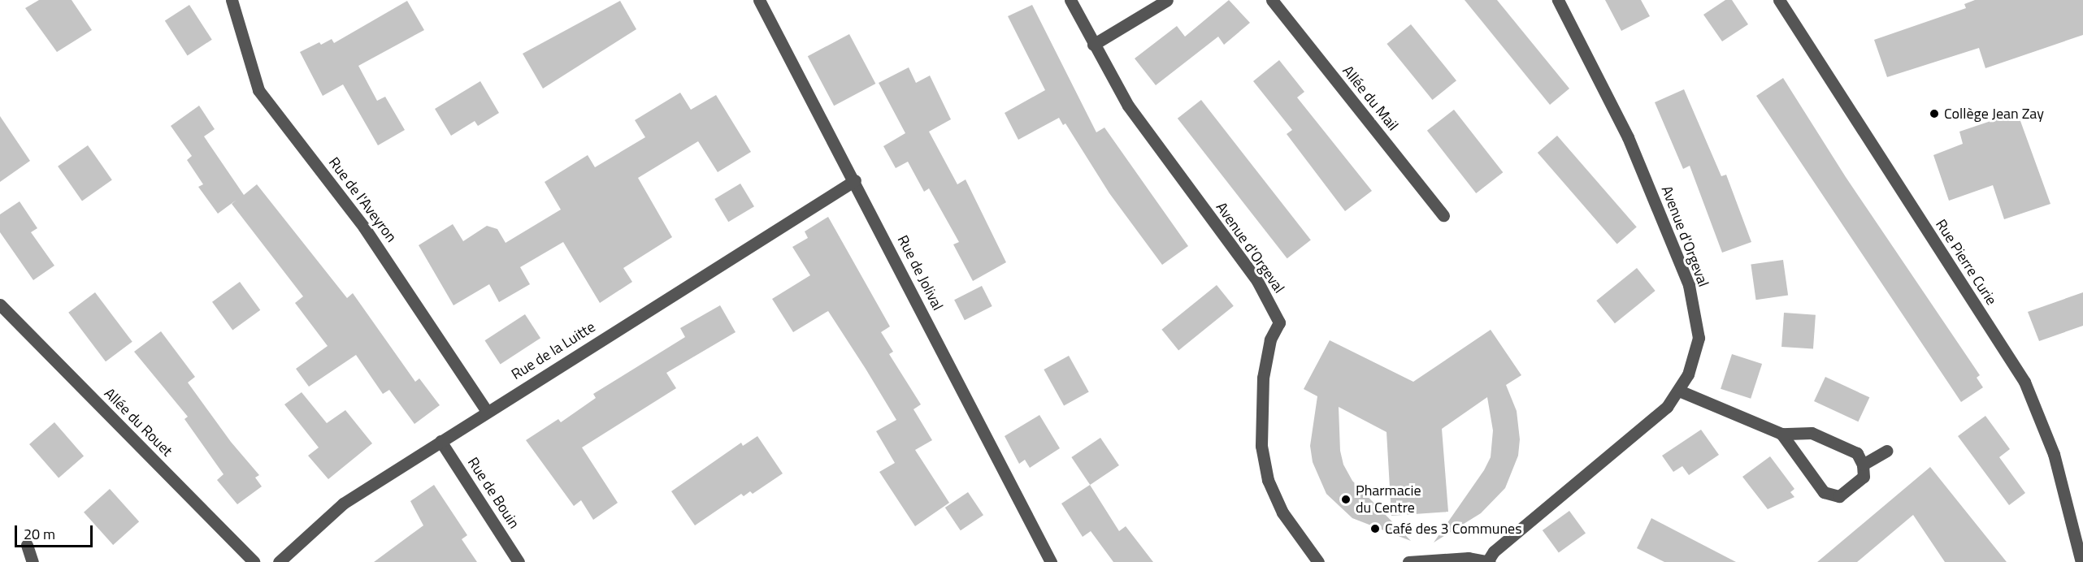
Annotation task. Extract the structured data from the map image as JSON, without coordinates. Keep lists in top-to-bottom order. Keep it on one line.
{"streets":{"street":["Allée du Mail","Rue de l'Aveyron","Avenue d'Orgeval","Rue Pierre Curie","Rue de Jolival","Rue de la Luitte","Allée du Rouet","Rue de Bouin"]},"crossings":[["Rue de l'Aveyron","Rue de la Luitte"],["Rue de Jolival","Rue de la Luitte"],["Rue de la Luitte","Rue de Bouin"]],"places":["Collège Jean Zay","Pharmacie du Centre","Café des 3 Communes"],"scale_bar":"20 m"}
